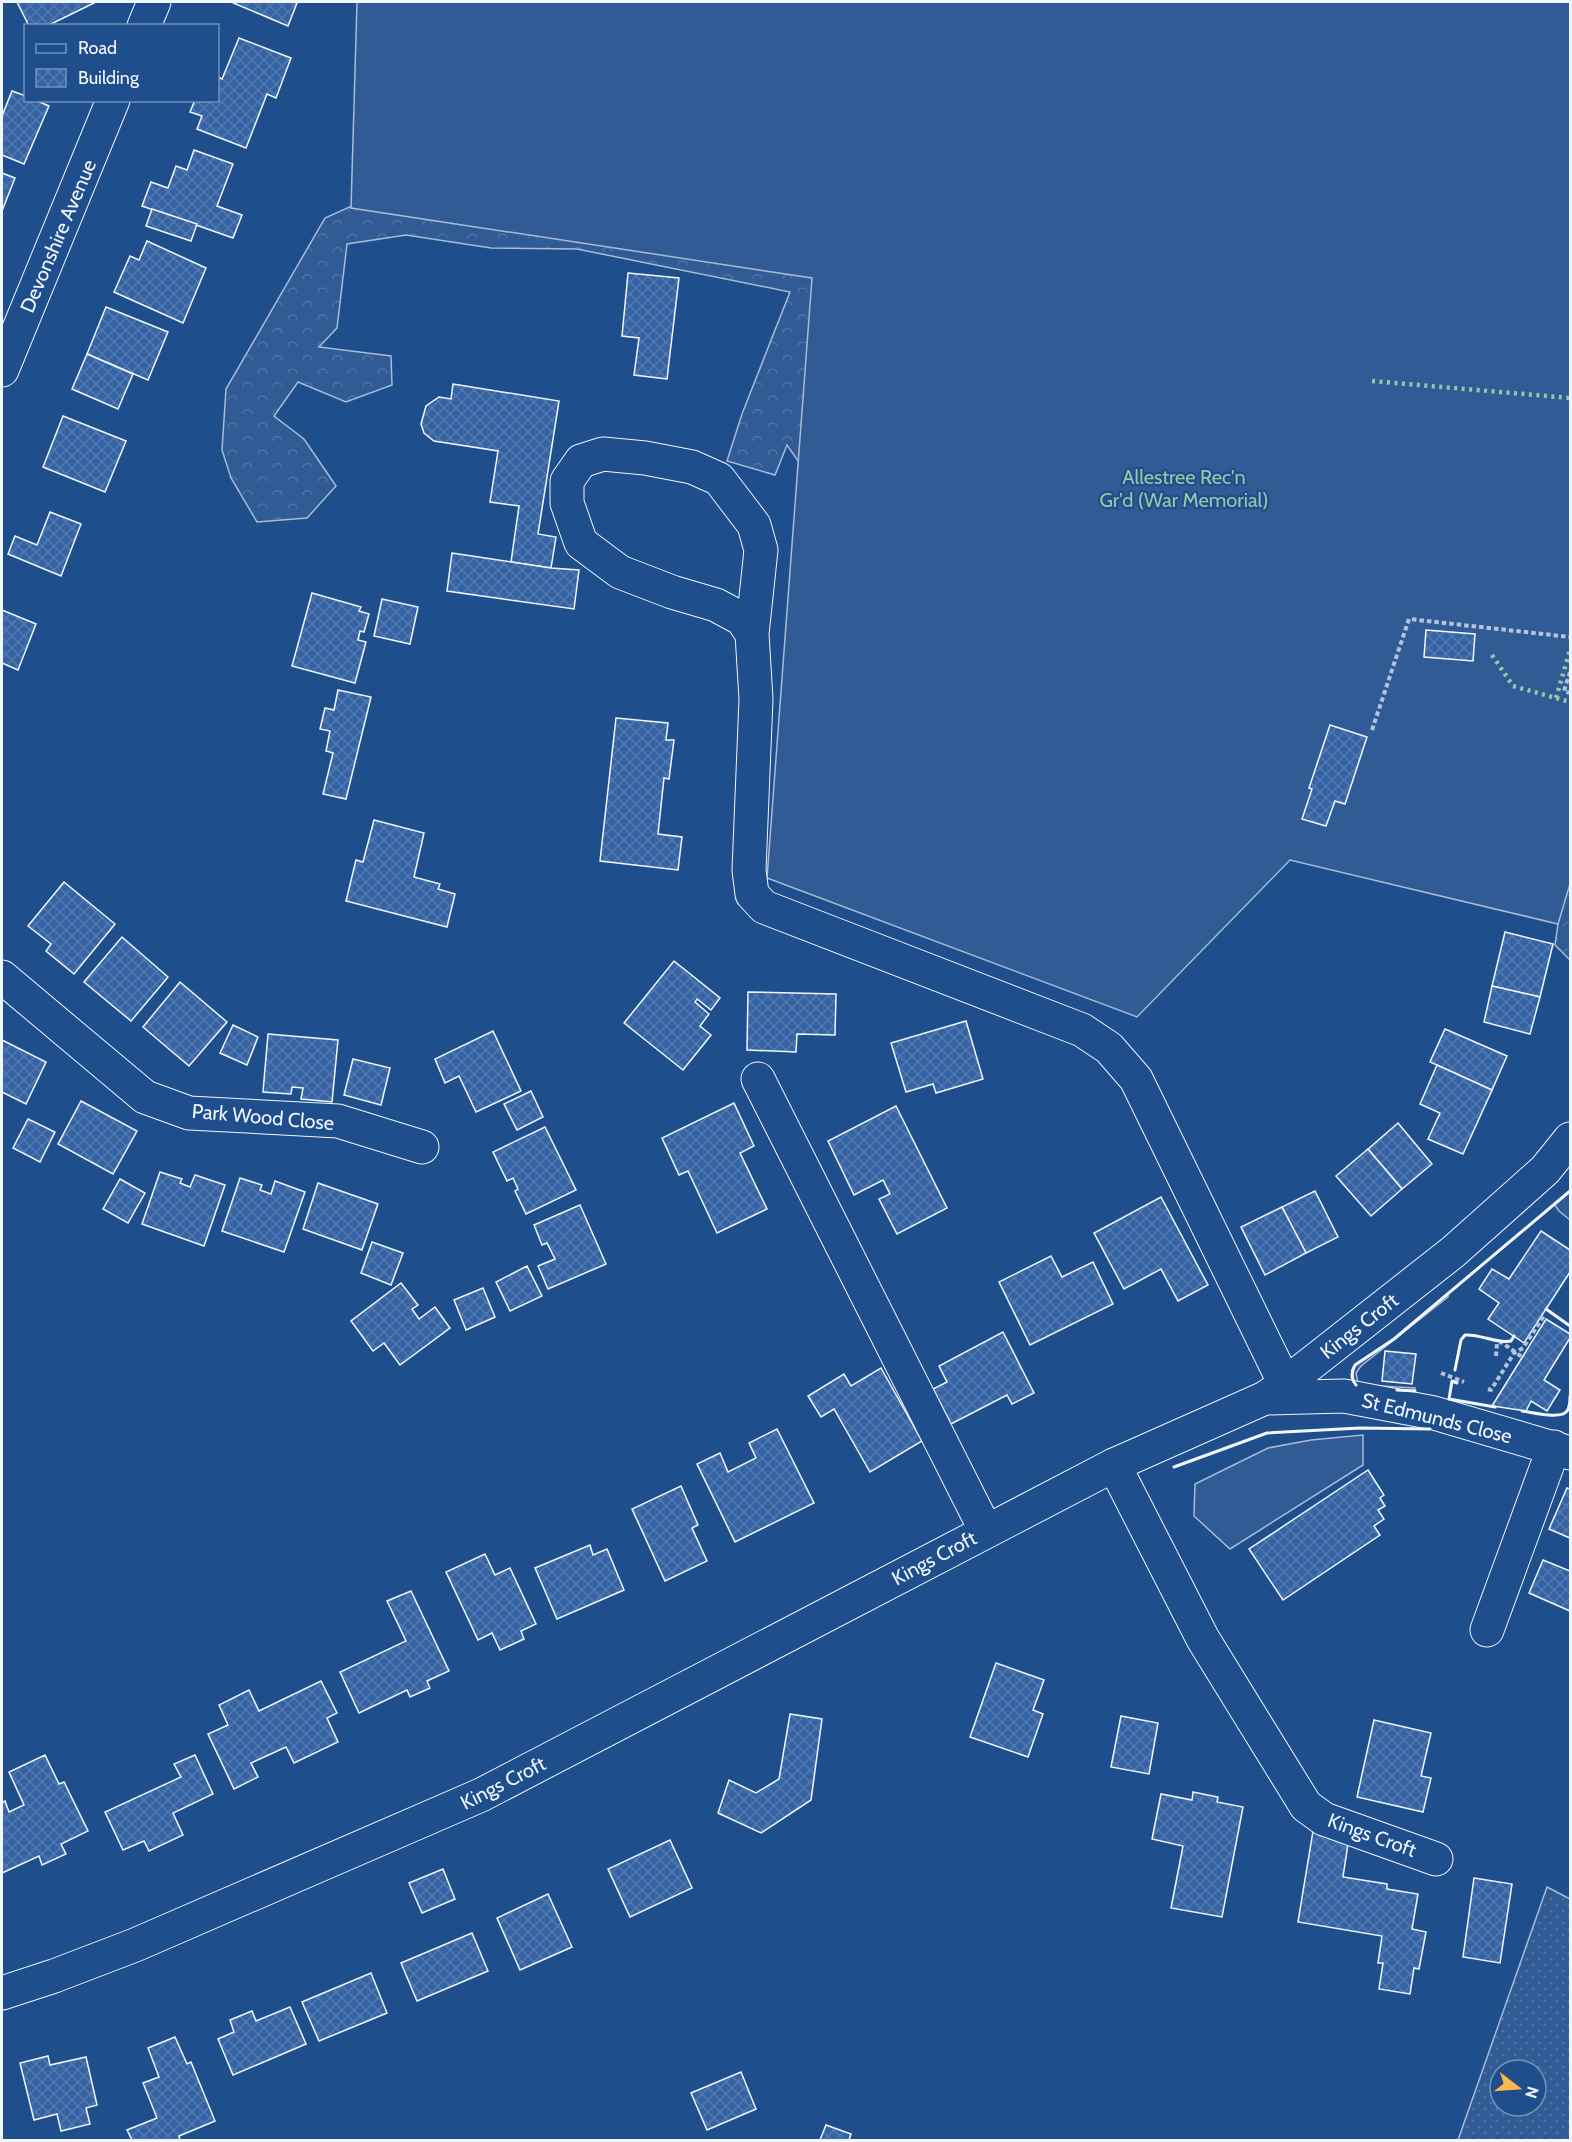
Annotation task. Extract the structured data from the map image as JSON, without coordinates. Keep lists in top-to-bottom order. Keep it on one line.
{"streets":{"street":["Devonshire Avenue","Park Wood Close","Kings Croft","St Edmunds Close"]},"crossings":[["Kings Croft","St Edmunds Close"]],"parks":["Allestree Rec'n Gr'd (War Memorial)"],"legend":["Road","Building"],"north":"right"}
